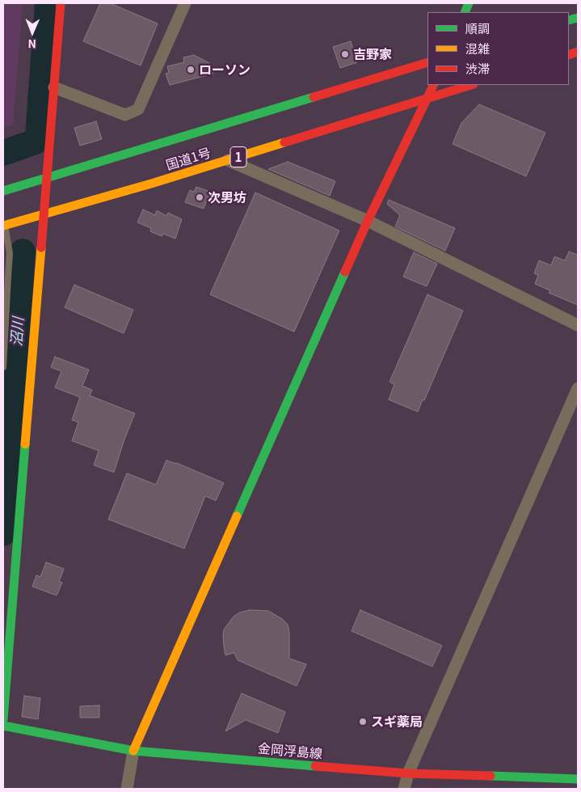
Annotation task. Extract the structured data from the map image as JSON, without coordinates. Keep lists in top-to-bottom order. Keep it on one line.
{"streets":{"main road":["1","国道1号","金岡浮島線"]},"water":["沼川"],"places":["吉野家","ローソン","次男坊","スギ薬局"],"legend":["順調","混雑","渋滞"],"north":"bottom"}
